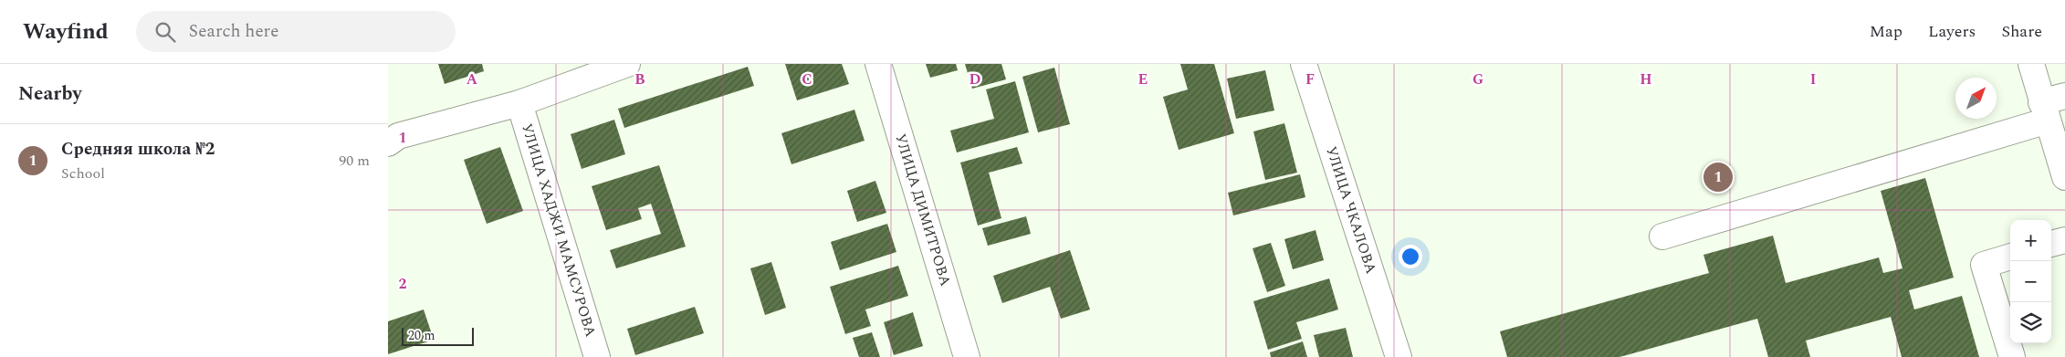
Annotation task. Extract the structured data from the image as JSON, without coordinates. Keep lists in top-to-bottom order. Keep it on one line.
{"streets":{"street":["УЛИЦА ДИМИТРОВА","УЛИЦА ЧКАЛОВА","УЛИЦА ХАДЖИ МАМСУРОВА"]},"scale_bar":"20 m","north":"top right","page":{"header":"Wayfind","search":"Search here","nav":["Map","Layers","Share"],"heading":"Nearby","list":[{"mark":"1","name":"Средняя школа №2","note":"School","value":"90 m"}],"pins":"1","map_buttons":["+","−"],"scale":"20 m"},"grid":{"columns":["A","B","C","D","E","F","G","H","I"],"rows":["1","2"]}}
